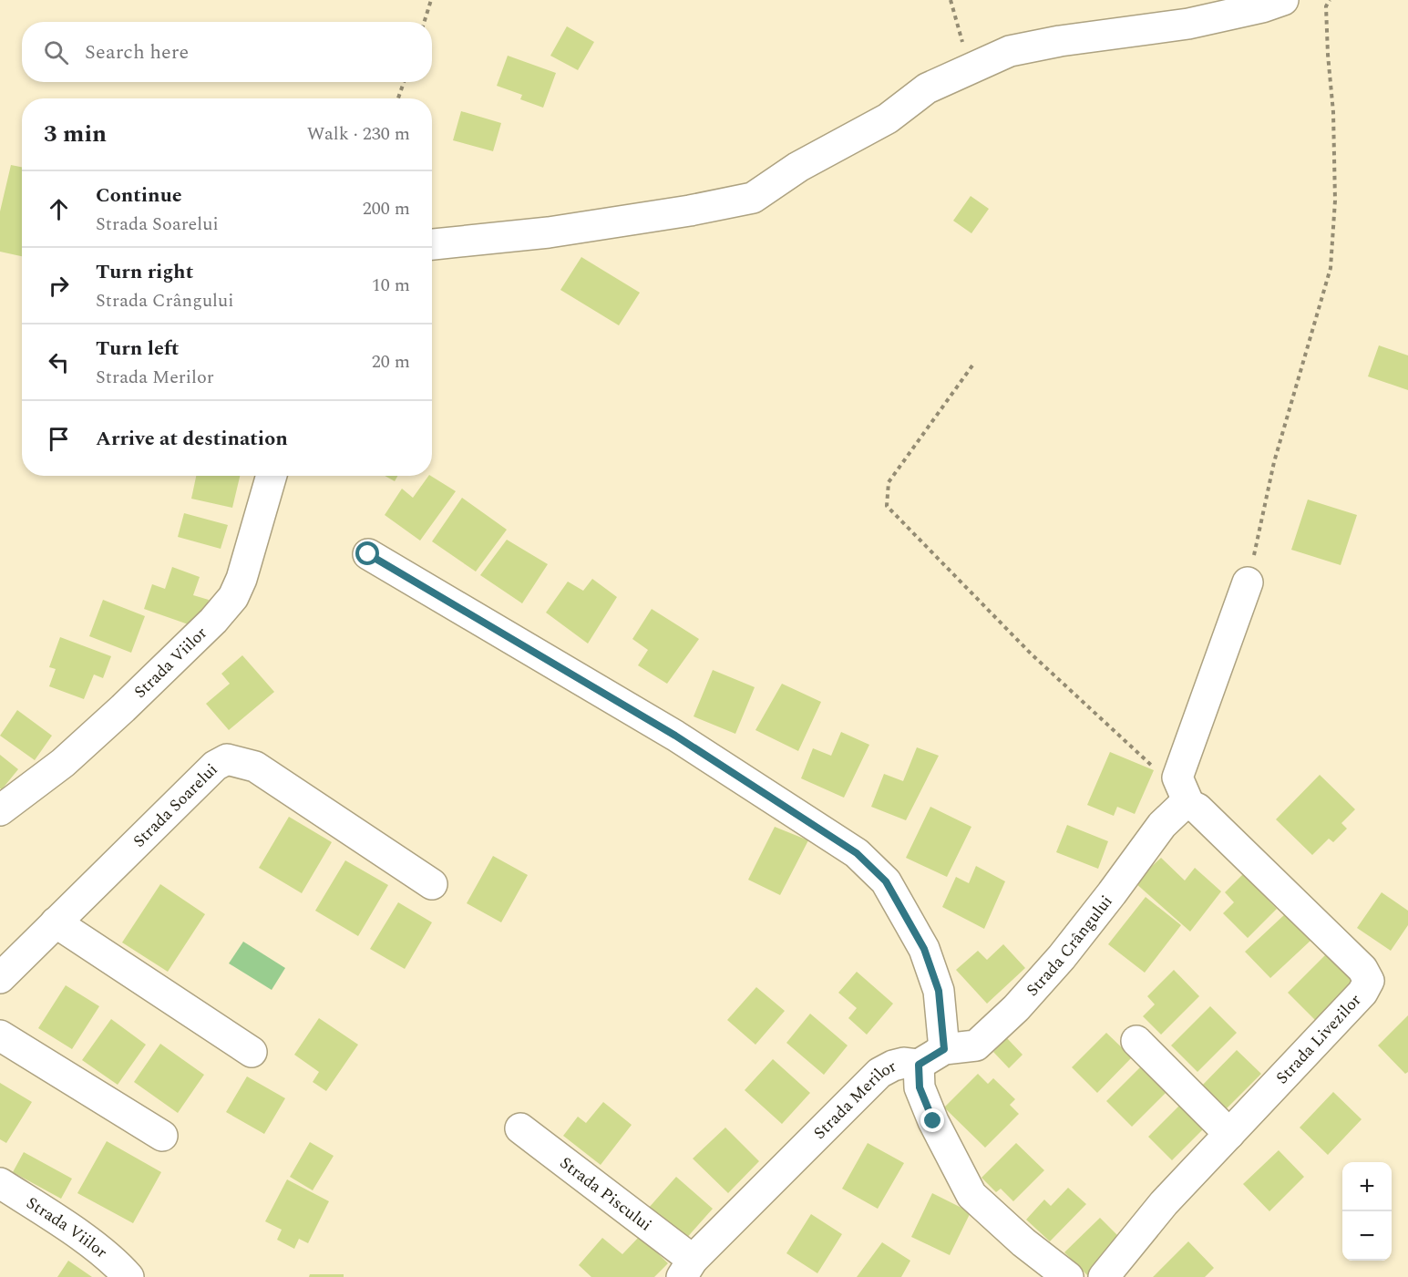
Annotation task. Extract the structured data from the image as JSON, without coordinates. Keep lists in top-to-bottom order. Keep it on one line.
{"streets":{"street":["Strada Viilor","Strada Soarelui","Strada Crângului","Strada Livezilor","Strada Merilor","Strada Piscului"]},"crossings":[["Strada Crângului","Strada Livezilor"],["Strada Crângului","Strada Merilor"],["Strada Merilor","Strada Piscului"]],"page":{"search":"Search here","heading":["3 min","Walk · 230 m"],"list":[["Continue","Strada Soarelui","200 m"],["Turn right","Strada Crângului","10 m"],["Turn left","Strada Merilor","20 m"],"Arrive at destination"],"map_buttons":["+","−"]}}
